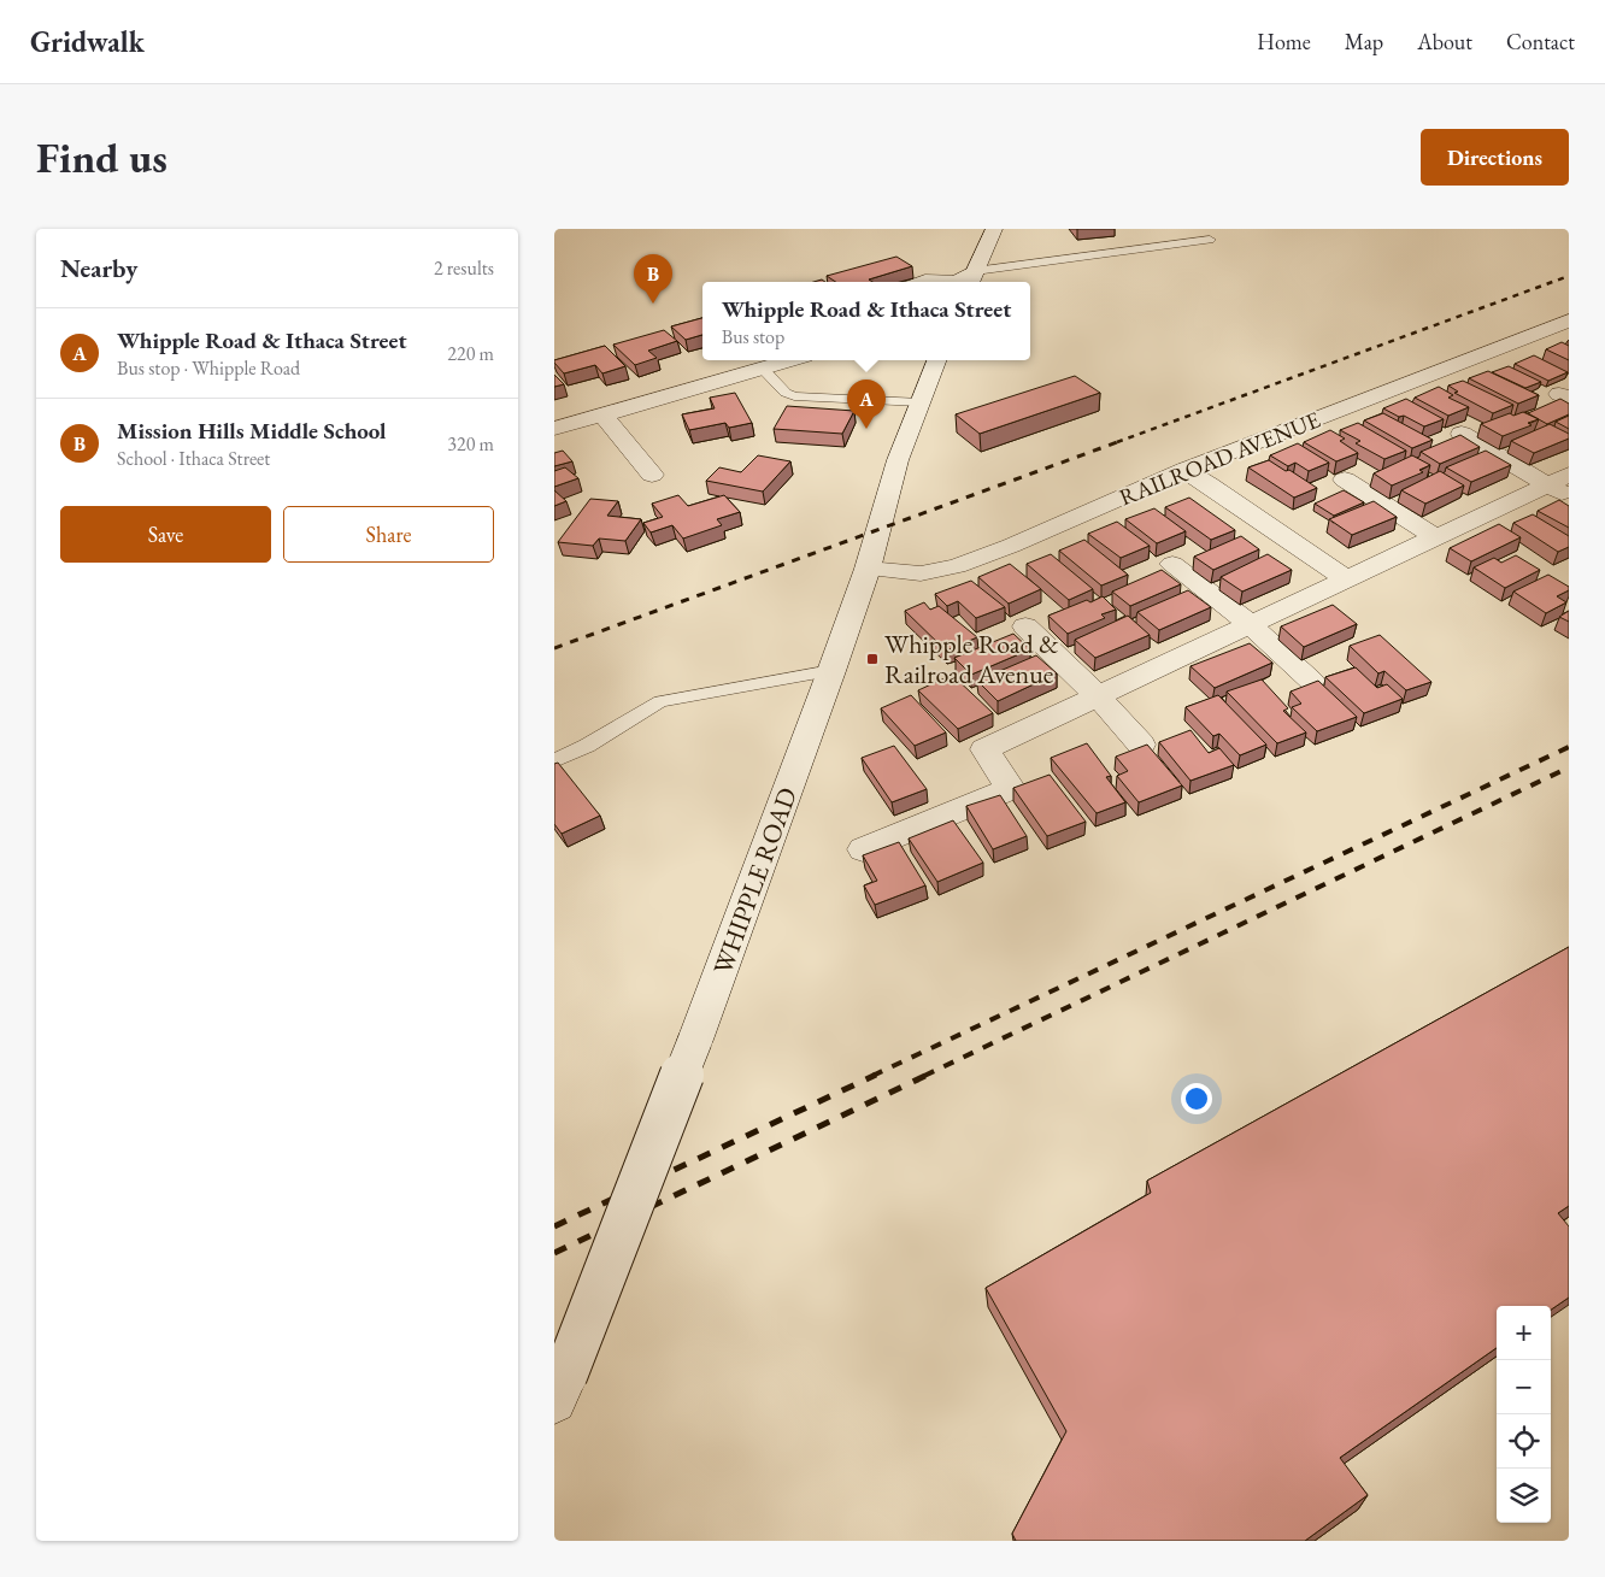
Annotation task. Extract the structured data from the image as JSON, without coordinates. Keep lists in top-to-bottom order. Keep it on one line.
{"streets":{"street":["RAILROAD AVENUE","WHIPPLE ROAD"]},"crossings":[["RAILROAD AVENUE","WHIPPLE ROAD"]],"places":{"transit":["Whipple Road & Railroad Avenue"]},"page":{"header":"Gridwalk","nav":["Home","Map","About","Contact"],"buttons":["Directions",["Save","Share"]],"title":"Find us","heading":["Nearby","2 results"],"pins":["B","A"],"popup":["Whipple Road & Ithaca Street","Bus stop"],"list":[{"mark":"A","name":"Whipple Road & Ithaca Street","note":"Bus stop · Whipple Road","value":"220 m"},{"mark":"B","name":"Mission Hills Middle School","note":"School · Ithaca Street","value":"320 m"}],"map_buttons":["+","−"]}}
